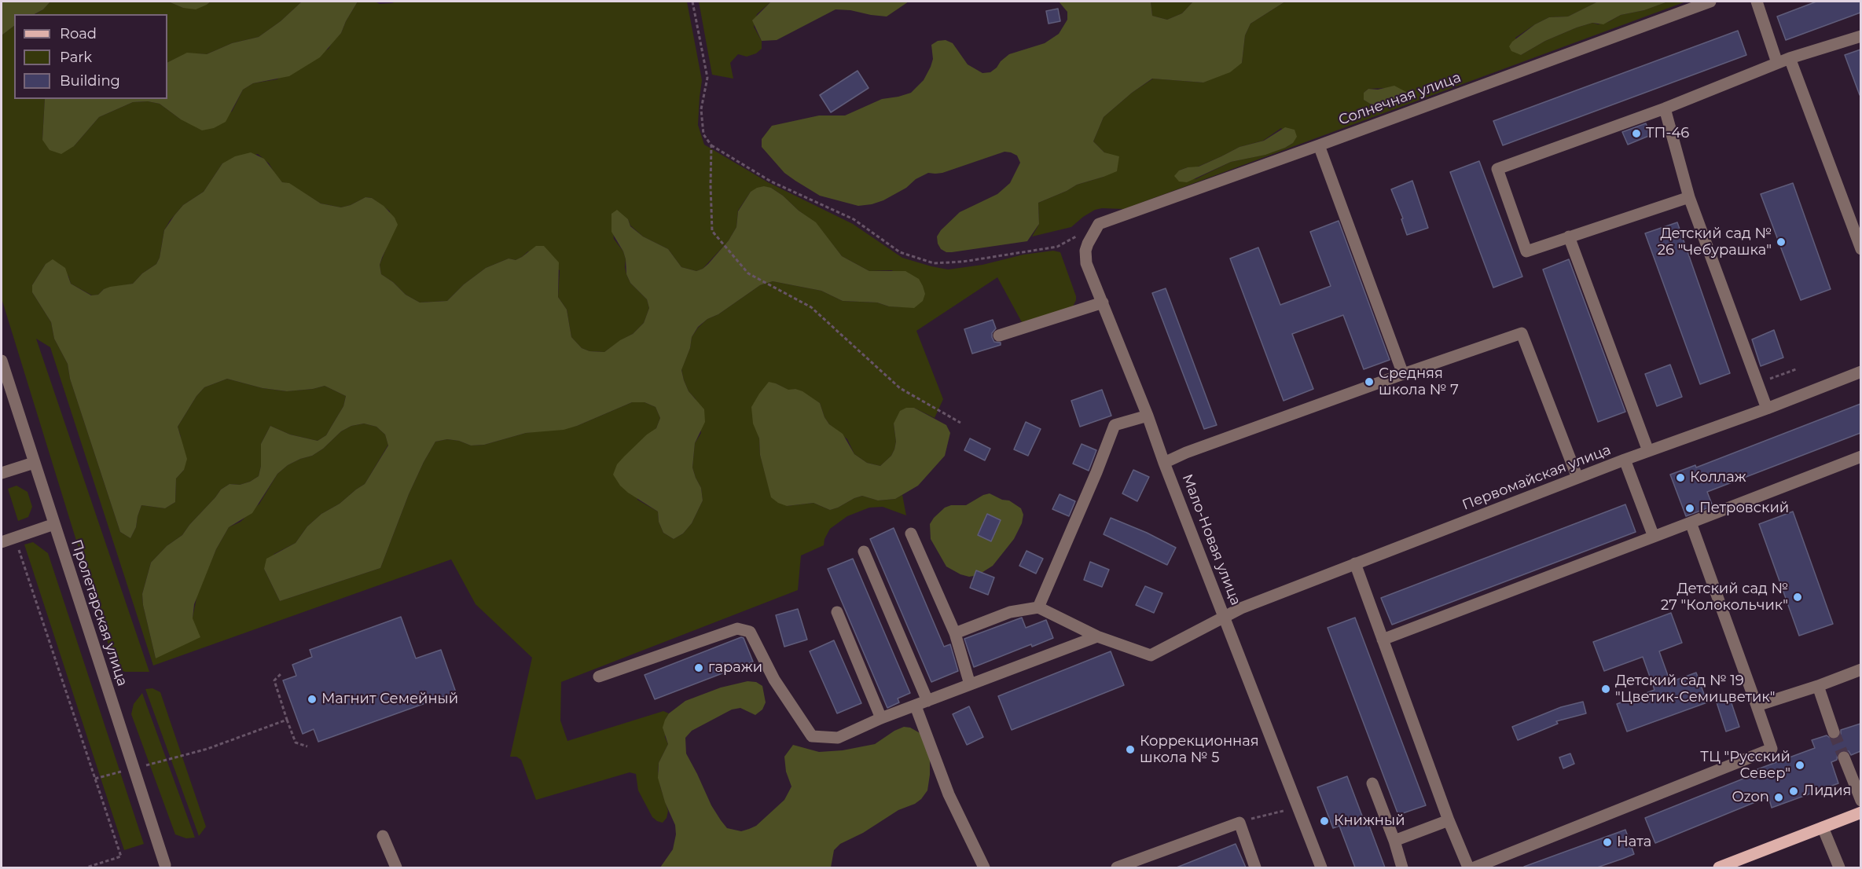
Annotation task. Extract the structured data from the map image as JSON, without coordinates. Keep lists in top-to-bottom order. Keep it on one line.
{"streets":{"street":["Солнечная улица","Первомайская улица","Мало-Новая улица","Пролетарская улица"]},"crossings":[["Солнечная улица","Мало-Новая улица"],["Первомайская улица","Мало-Новая улица"]],"places":["ТП-46","Детский сад № 26 \"Чебурашка\"","Средняя школа № 7","Коллаж","Петровский","Детский сад № 27 \"Колокольчик\"","гаражи","Детский сад № 19 \"Цветик-Семицветик\"","Магнит Семейный","Коррекционная школа № 5","ТЦ \"Русский Север\"","Лидия","Ozon","Книжный","Ната"],"legend":["Road","Park","Building"]}
